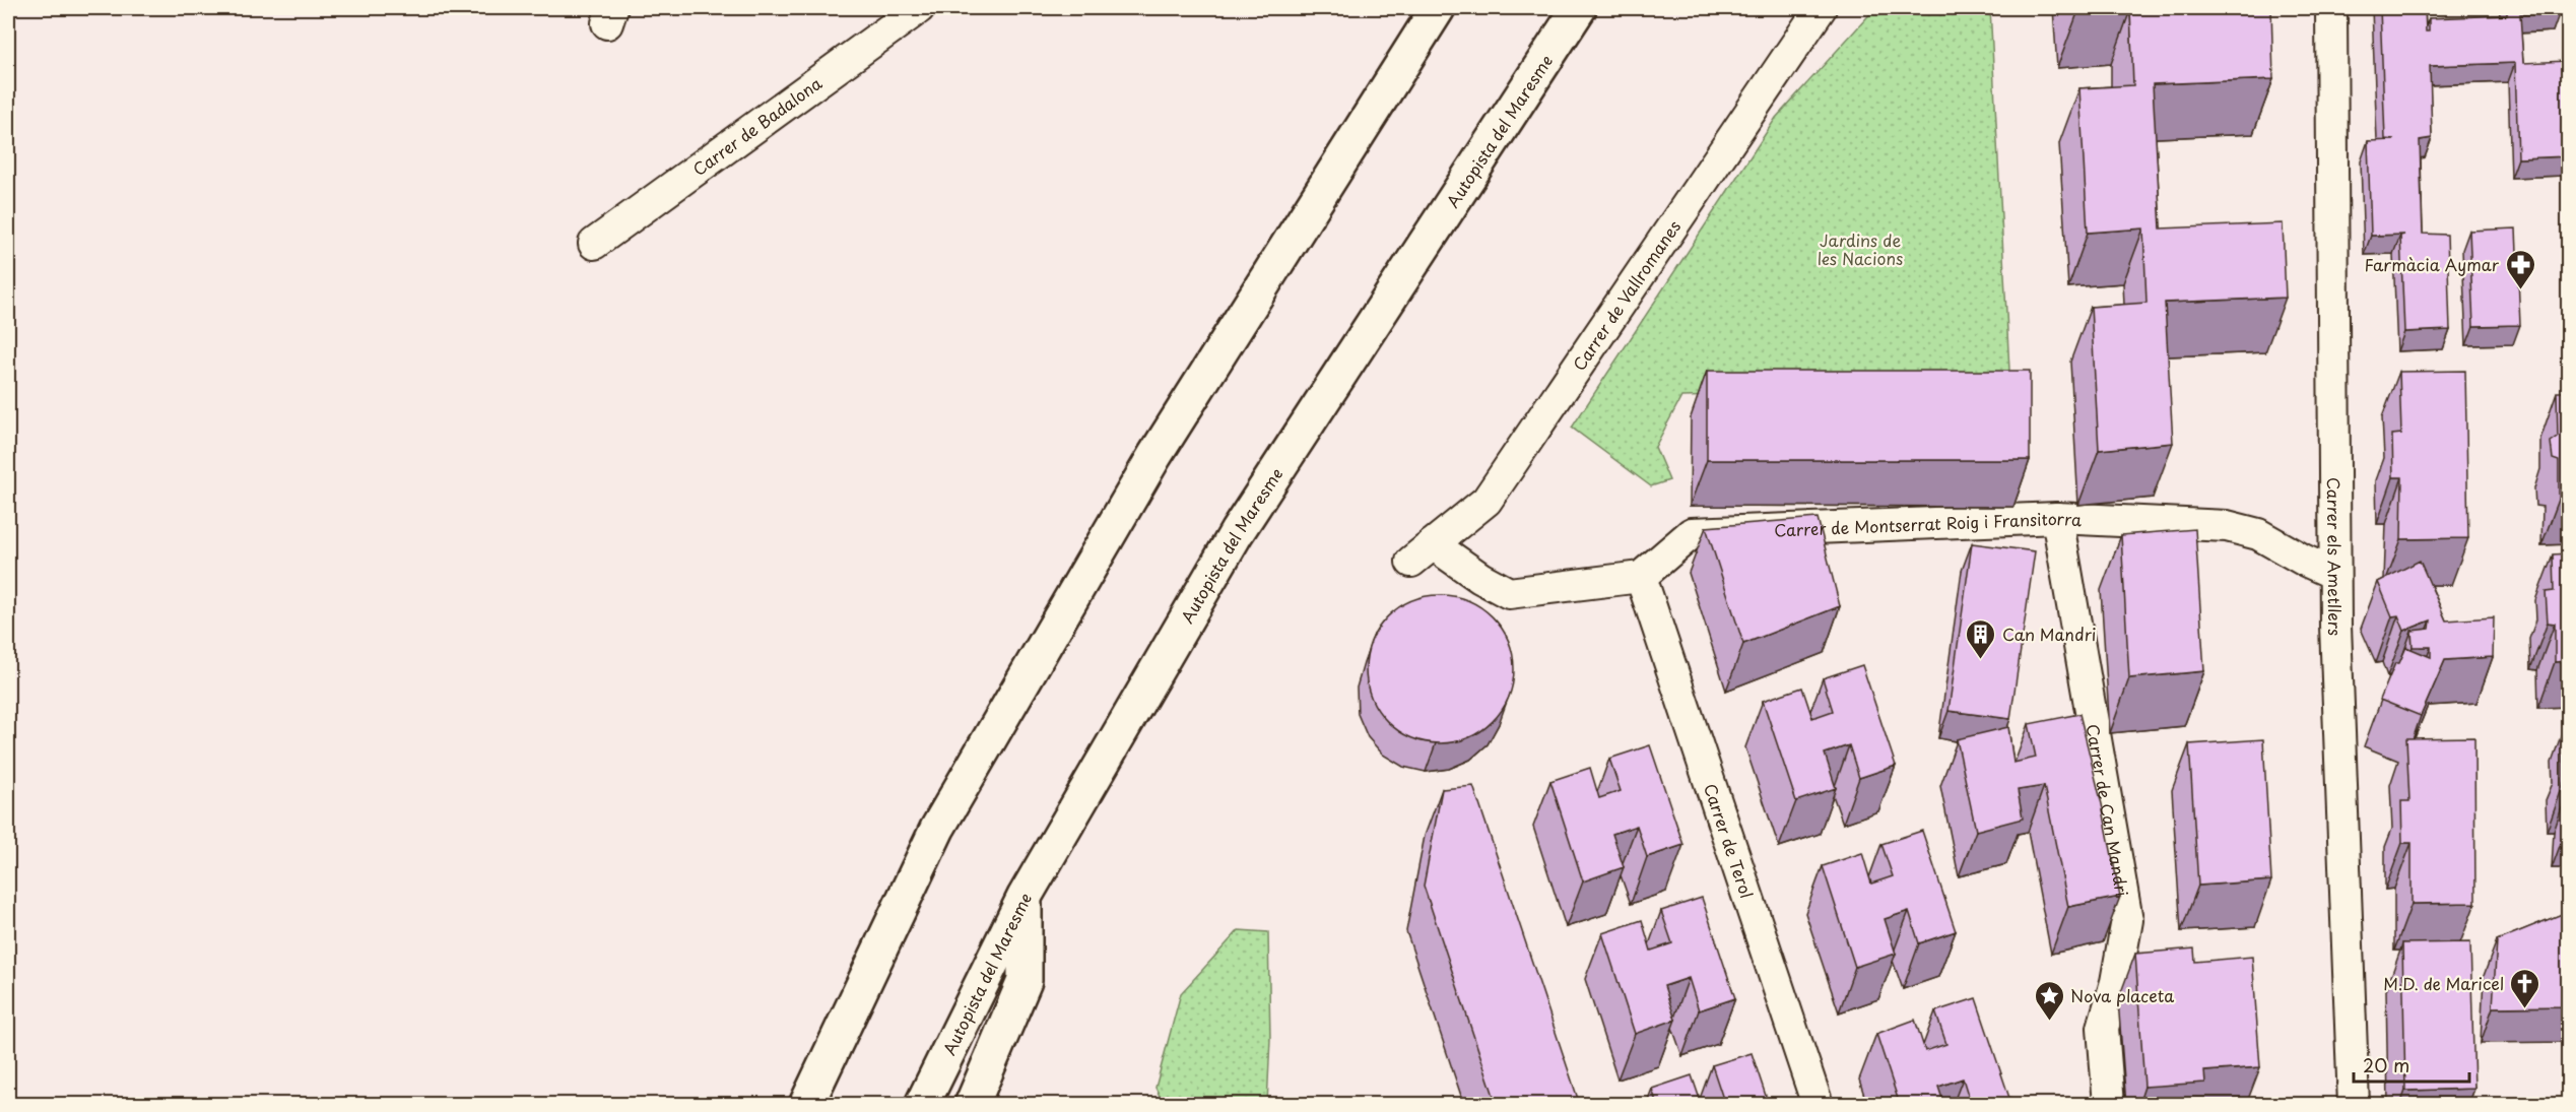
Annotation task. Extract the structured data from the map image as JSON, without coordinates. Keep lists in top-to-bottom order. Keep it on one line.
{"streets":{"highway":["Autopista del Maresme"],"street":["Carrer de Badalona","Carrer de Vallromanes","Carrer de Montserrat Roig i Fransitorra","Carrer els Ametllers","Carrer de Can Mandri","Carrer de Terol"]},"crossings":[["Carrer de Vallromanes","Carrer de Montserrat Roig i Fransitorra"],["Carrer de Vallromanes","Carrer de Terol"],["Carrer de Montserrat Roig i Fransitorra","Carrer els Ametllers"],["Carrer de Montserrat Roig i Fransitorra","Carrer de Can Mandri"],["Carrer de Montserrat Roig i Fransitorra","Carrer de Terol"]],"parks":["Jardins de les Nacions"],"places":{"pharmacy":["Farmàcia Aymar"],"building":["Can Mandri"],"church":["M.D. de Maricel"],"place":["Nova placeta"]},"scale_bar":"20 m"}
